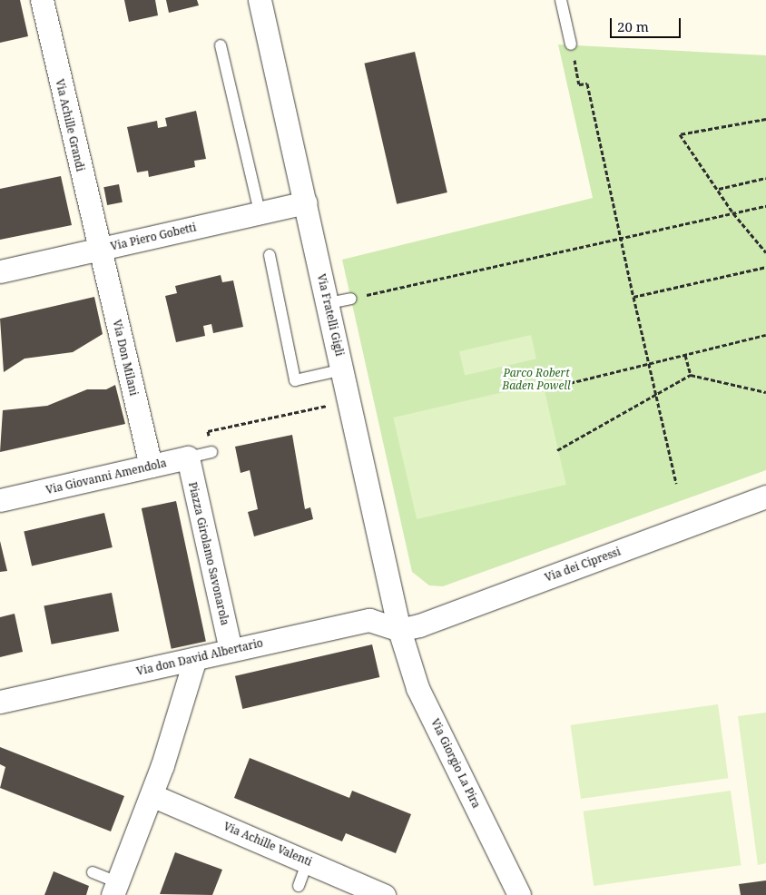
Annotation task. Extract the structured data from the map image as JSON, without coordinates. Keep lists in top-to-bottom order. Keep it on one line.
{"streets":{"street":["Via Achille Grandi","Via Piero Gobetti","Via Fratelli Gigli","Via Don Milani","Via Giovanni Amendola","Piazza Girolamo Savonarola","Via dei Cipressi","Via don David Albertario","Via Giorgio La Pira","Via Achille Valenti"]},"crossings":[["Via Achille Grandi","Via Piero Gobetti"],["Via Achille Grandi","Via Don Milani"],["Via Piero Gobetti","Via Fratelli Gigli"],["Via Piero Gobetti","Via Don Milani"],["Via Fratelli Gigli","Via dei Cipressi"],["Via Fratelli Gigli","Via don David Albertario"],["Via Fratelli Gigli","Via Giorgio La Pira"],["Via Don Milani","Via Giovanni Amendola"],["Via Giovanni Amendola","Piazza Girolamo Savonarola"],["Piazza Girolamo Savonarola","Via don David Albertario"],["Via dei Cipressi","Via don David Albertario"],["Via dei Cipressi","Via Giorgio La Pira"],["Via don David Albertario","Via Giorgio La Pira"]],"parks":["Parco Robert Baden Powell"],"scale_bar":"20 m"}
